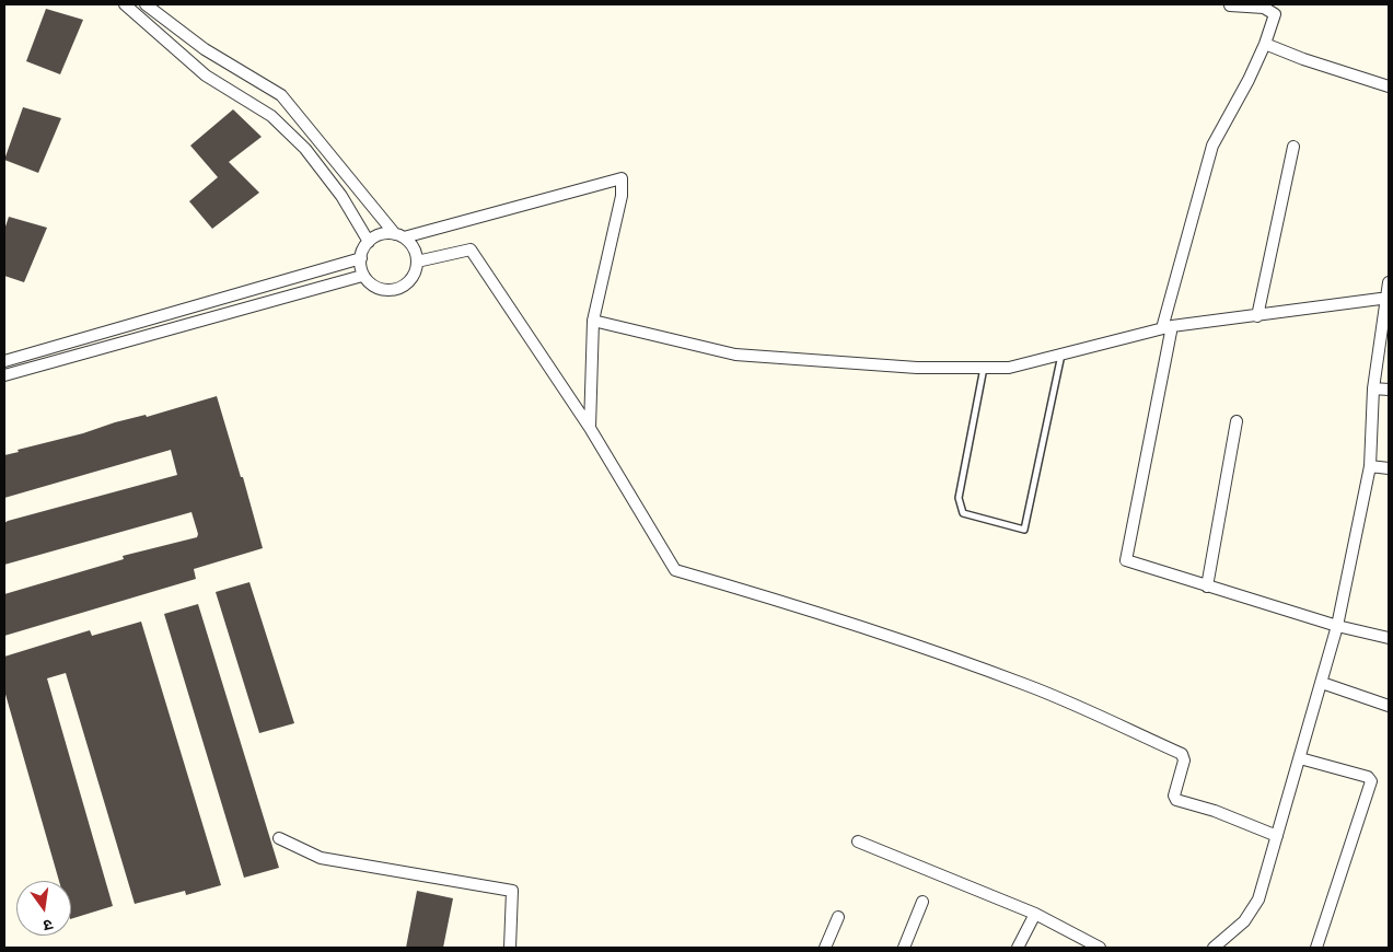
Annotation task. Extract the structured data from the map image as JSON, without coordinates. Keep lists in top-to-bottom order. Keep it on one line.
{"north":"bottom"}
